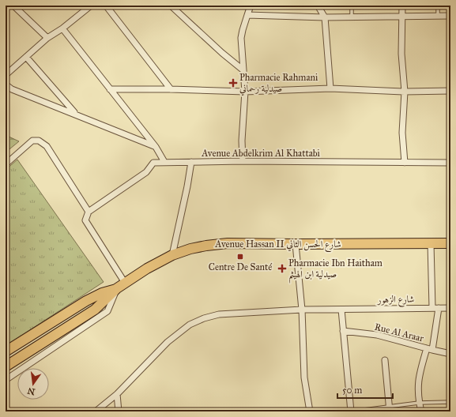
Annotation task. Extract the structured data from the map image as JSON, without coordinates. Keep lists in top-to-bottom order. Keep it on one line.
{"streets":{"main road":["Avenue Hassan II شارع الحسن الثاني"],"street":["Avenue Abdelkrim Al Khattabi","شارع الزهور","Rue Al Araar"]},"places":{"health":["Pharmacie Rahmani صيدلية رحماني","Pharmacie Ibn Haitham صيدلية ابن الهيثم"],"transit":["Centre De Santé"]},"scale_bar":"50 m","north":"bottom"}
